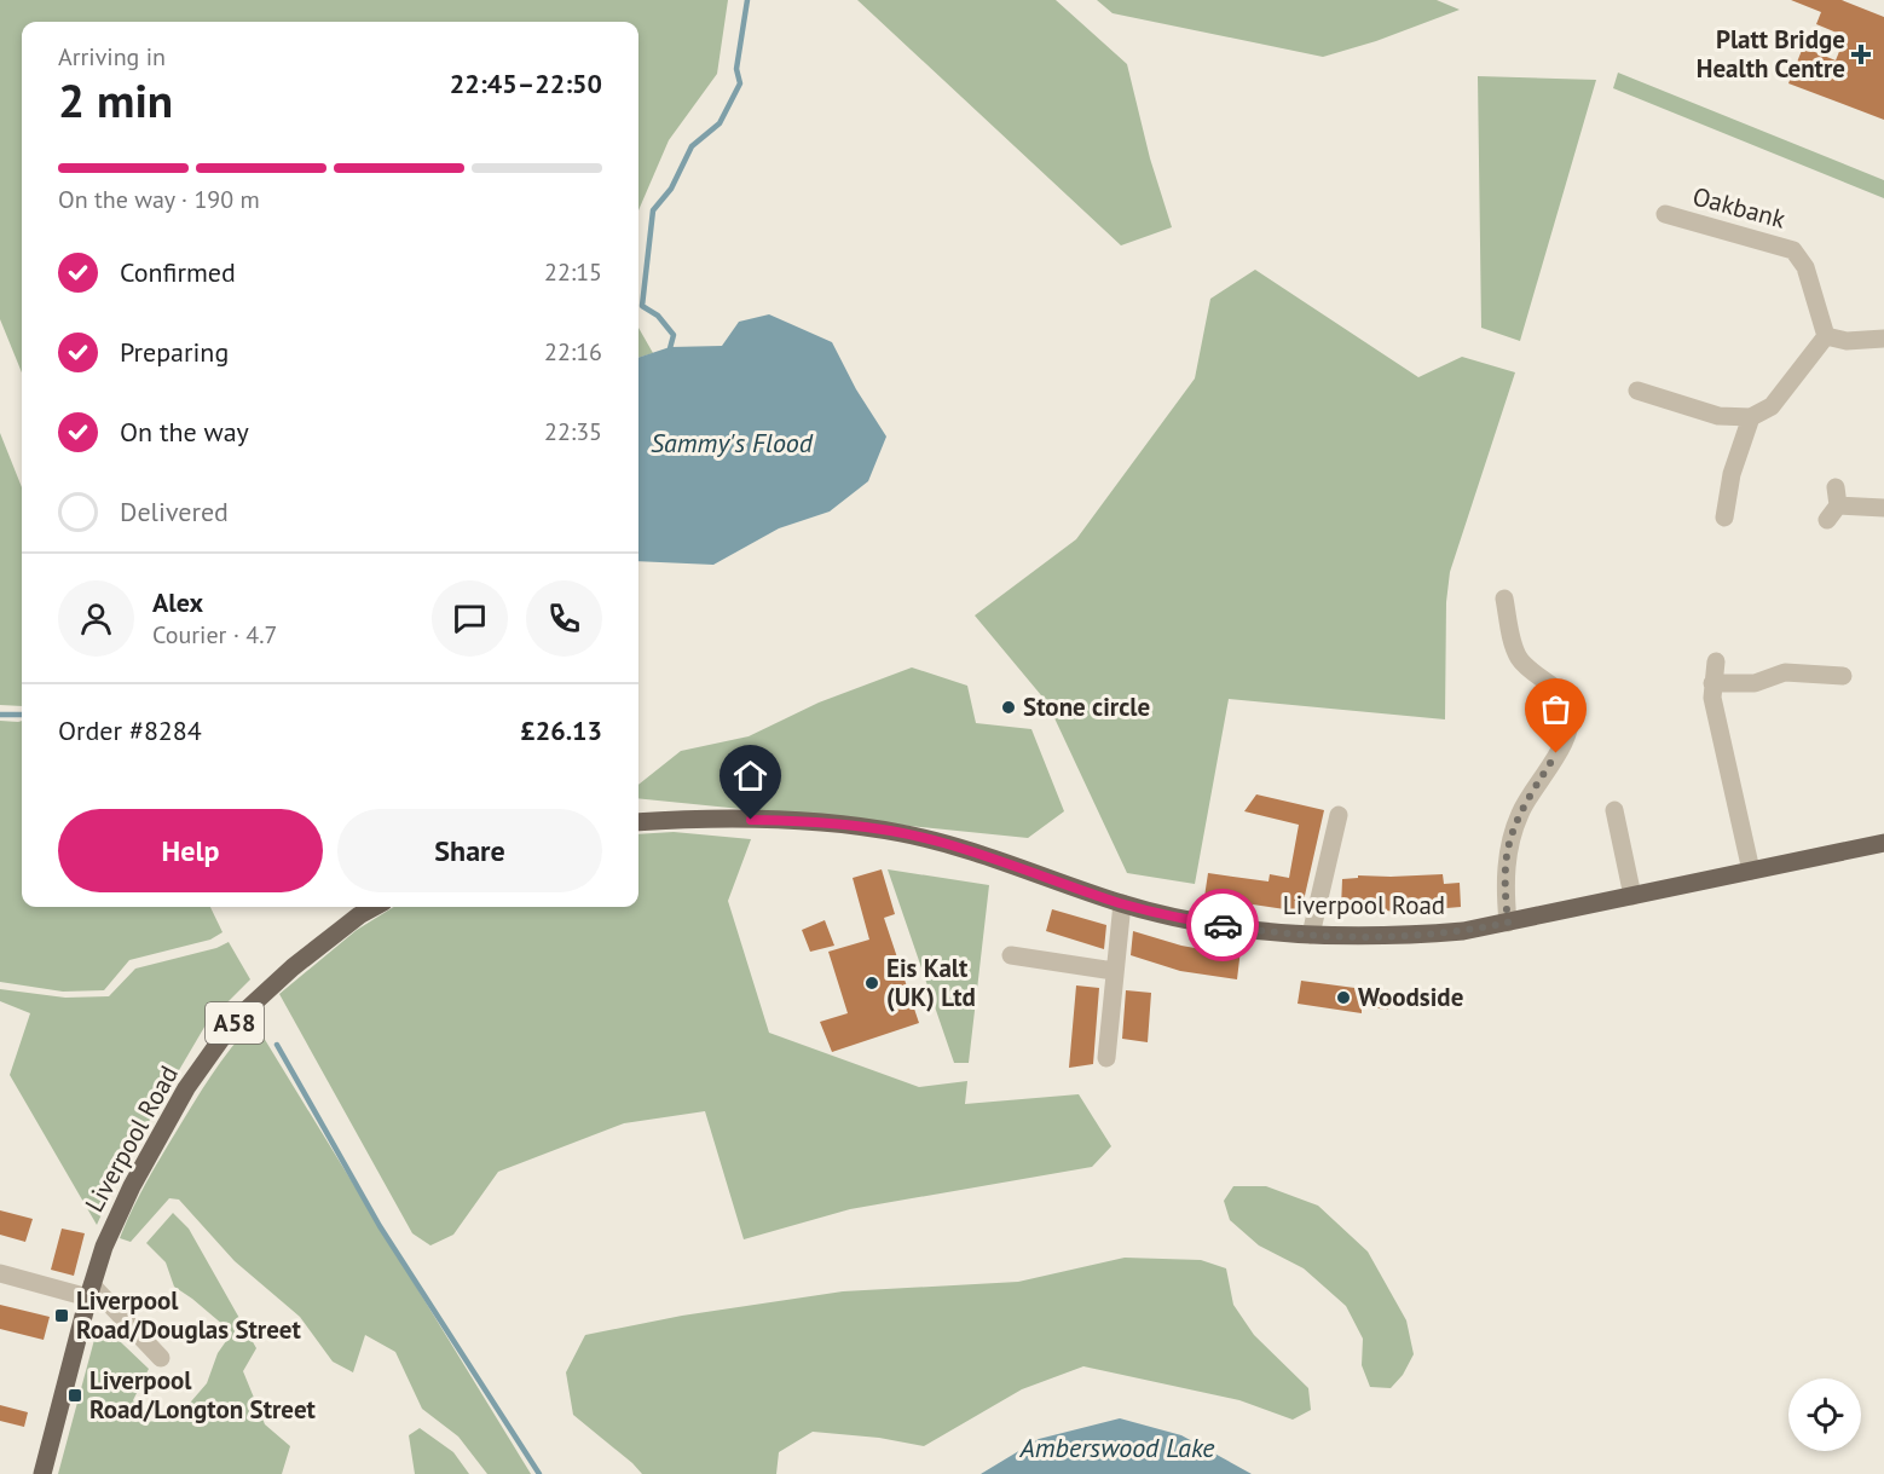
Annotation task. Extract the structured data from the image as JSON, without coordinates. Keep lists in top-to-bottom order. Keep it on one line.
{"streets":{"main road":["Liverpool Road","A58"],"street":["Oakbank"]},"water":["Sammy's Flood","Amberswood Lake"],"places":{"health":["Platt Bridge Health Centre"],"other":["Stone circle","Eis Kalt (UK) Ltd","Woodside"],"transit":["Liverpool Road/Douglas Street","Liverpool Road/Longton Street"]},"page":{"heading":["2 min","Arriving in","22:45–22:50"],"panel":["Alex","Courier · 4.7","Order #8284","£26.13"],"bar":"On the way · 190 m","list":[["Confirmed","22:15"],["Preparing","22:16"],["On the way","22:35"],"Delivered"],"buttons":["Help","Share"]}}
